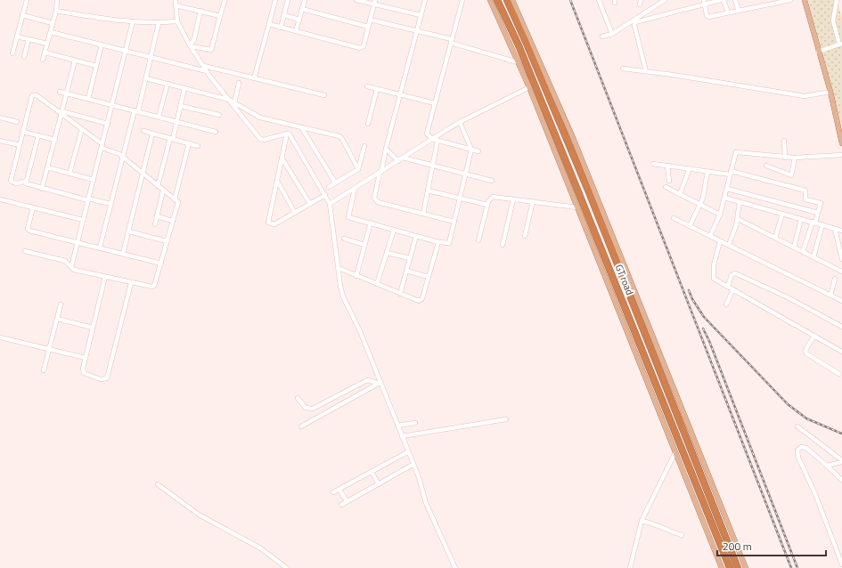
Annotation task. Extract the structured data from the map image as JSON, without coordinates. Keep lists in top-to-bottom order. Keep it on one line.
{"streets":{"highway":["GT road"]},"scale_bar":"200 m"}
